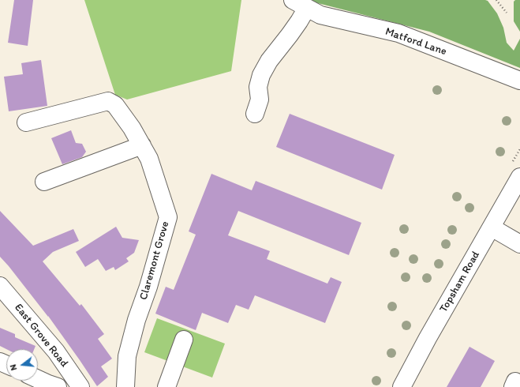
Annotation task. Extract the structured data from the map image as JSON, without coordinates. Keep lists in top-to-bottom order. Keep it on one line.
{"streets":{"street":["Matford Lane","Claremont Grove","Topsham Road","East Grove Road"]},"north":"left"}
